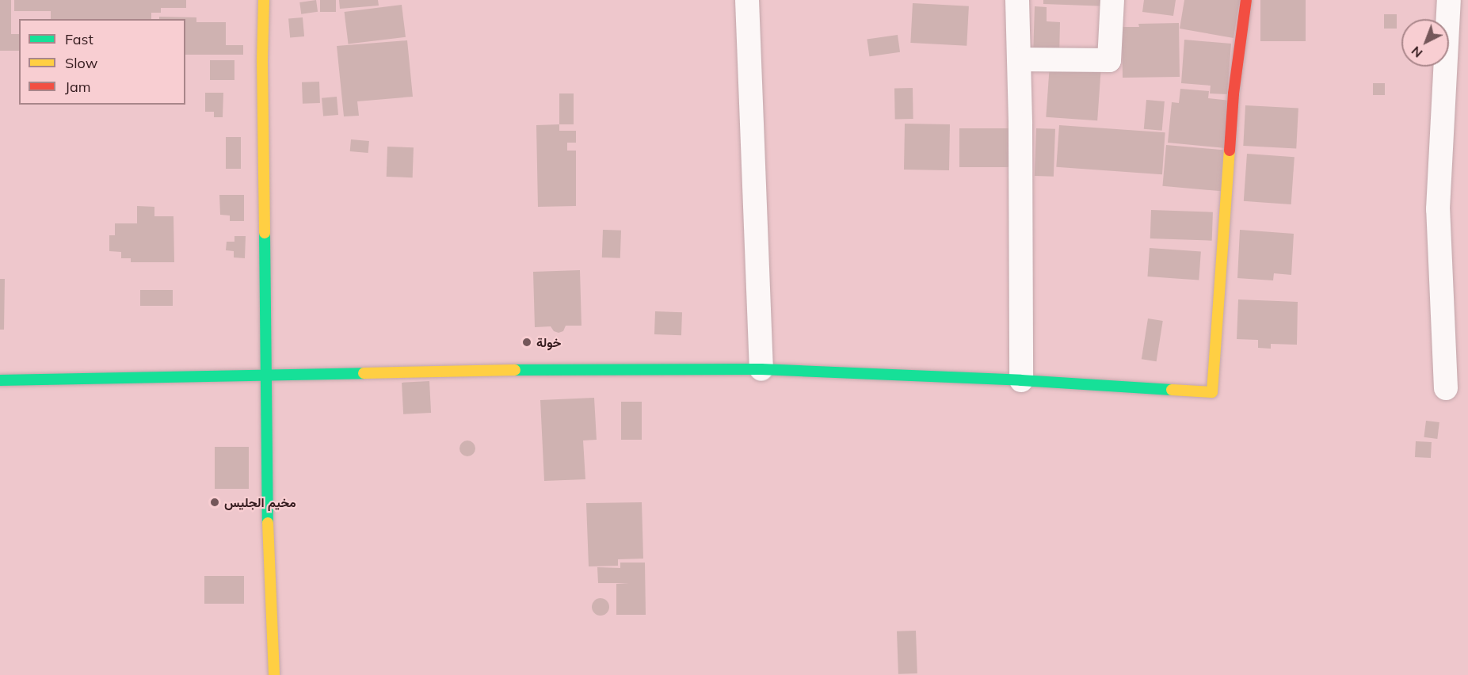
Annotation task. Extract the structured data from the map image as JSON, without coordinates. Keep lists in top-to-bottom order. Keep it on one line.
{"places":["خولة","مخيم الجليس"],"legend":["Fast","Slow","Jam"],"north":"bottom left"}
